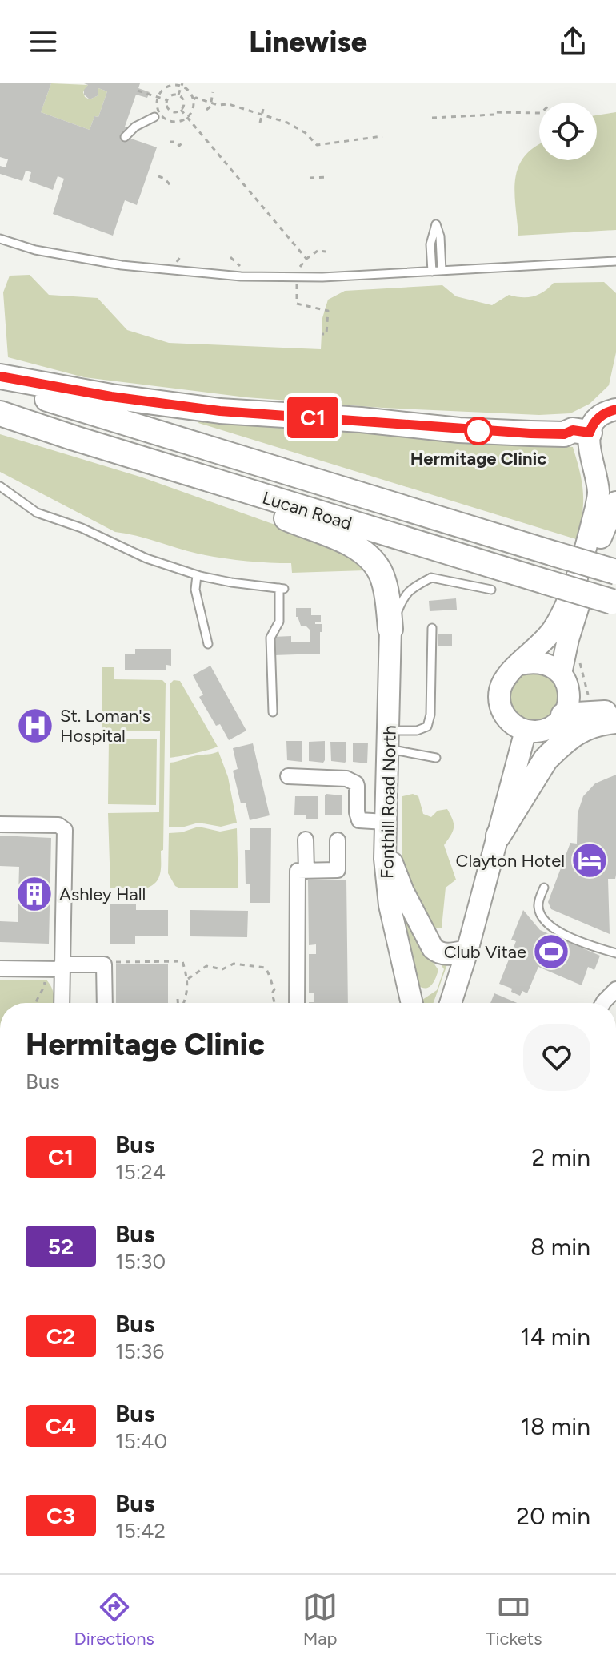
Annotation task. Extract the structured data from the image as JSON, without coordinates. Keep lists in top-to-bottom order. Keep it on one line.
{"streets":{"highway":["Lucan Road"],"main road":["Fonthill Road North"]},"places":{"other":["Hermitage Clinic"],"hospital":["St. Loman's Hospital"],"hotel":["Clayton Hotel"],"building":["Ashley Hall"],"sports":["Club Vitae"]},"lines":["bus line C1"],"page":{"header":"Linewise","on_map":"C1","heading":["Hermitage Clinic","Bus"],"list":[{"mark":"C1","name":"Bus","note":"15:24","value":"2 min"},{"mark":"52","name":"Bus","note":"15:30","value":"8 min"},{"mark":"C2","name":"Bus","note":"15:36","value":"14 min"},{"mark":"C4","name":"Bus","note":"15:40","value":"18 min"},{"mark":"C3","name":"Bus","note":"15:42","value":"20 min"}],"tabs":["Directions","Map","Tickets"]}}
